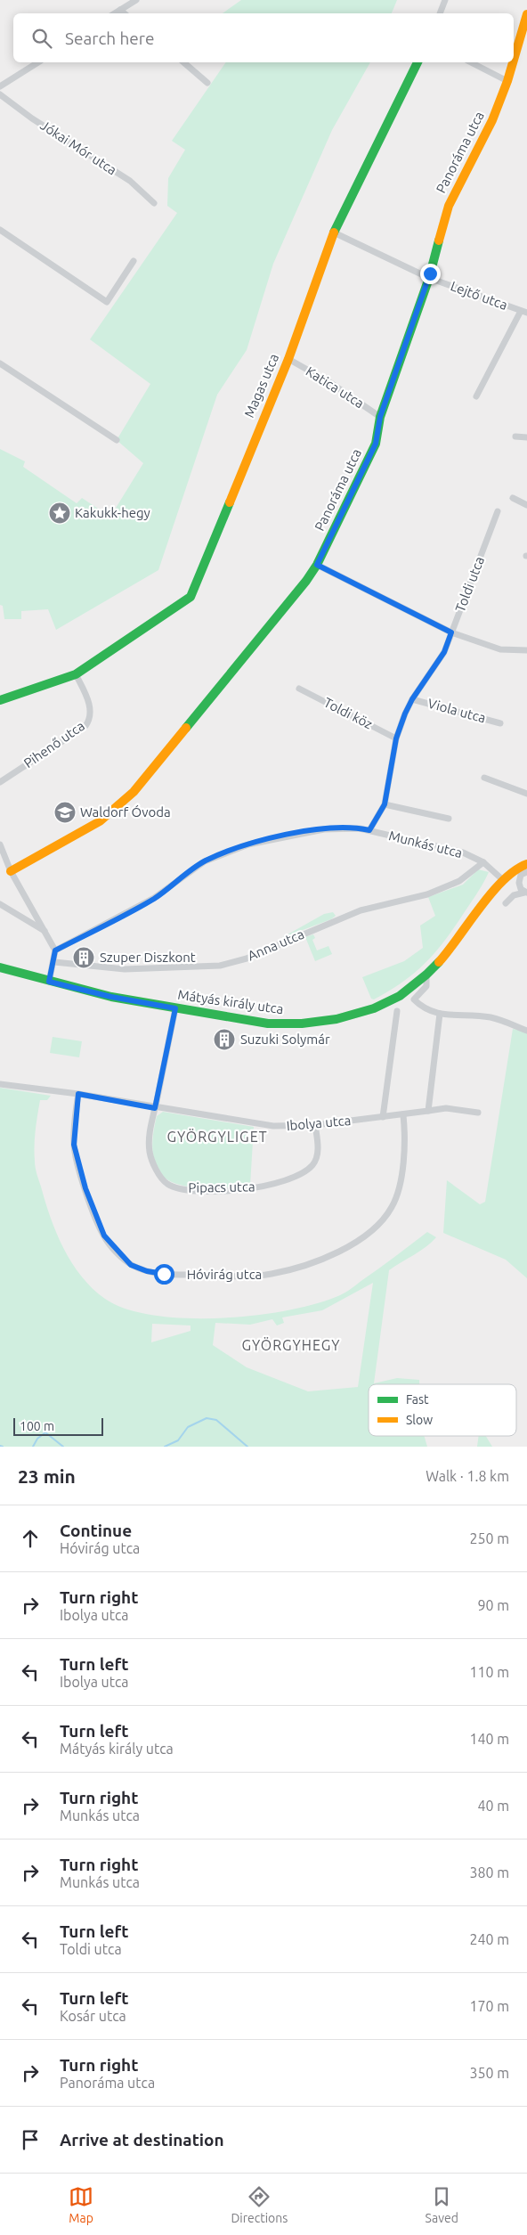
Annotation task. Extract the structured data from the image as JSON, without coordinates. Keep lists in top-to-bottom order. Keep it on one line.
{"streets":{"street":["Jókai Mór utca","Panoráma utca","Lejtő utca","Magas utca","Katica utca","Toldi utca","Viola utca","Toldi köz","Pihenő utca","Munkás utca","Anna utca","Mátyás király utca","Ibolya utca","Pipacs utca","Hóvirág utca"]},"crossings":[["Panoráma utca","Lejtő utca"],["Panoráma utca","Katica utca"],["Lejtő utca","Magas utca"],["Magas utca","Katica utca"],["Magas utca","Pihenő utca"],["Toldi utca","Viola utca"],["Toldi utca","Toldi köz"],["Toldi utca","Munkás utca"],["Munkás utca","Anna utca"],["Munkás utca","Mátyás király utca"],["Ibolya utca","Pipacs utca"],["Ibolya utca","Hóvirág utca"]],"districts":["GYÖRGYLIGET","GYÖRGYHEGY"],"places":{"place":["Kakukk-hegy"],"school or university":["Waldorf Óvoda"],"building":["Szuper Diszkont","Suzuki Solymár"]},"legend":["Fast","Slow"],"scale_bar":"100 m","page":{"search":"Search here","scale":"100 m","heading":["23 min","Walk · 1.8 km"],"list":[["Continue","Hóvirág utca","250 m"],["Turn right","Ibolya utca","90 m"],["Turn left","Ibolya utca","110 m"],["Turn left","Mátyás király utca","140 m"],["Turn right","Munkás utca","40 m"],["Turn right","Munkás utca","380 m"],["Turn left","Toldi utca","240 m"],["Turn left","Kosár utca","170 m"],["Turn right","Panoráma utca","350 m"],"Arrive at destination"],"nav":["Map","Directions","Saved"]}}
